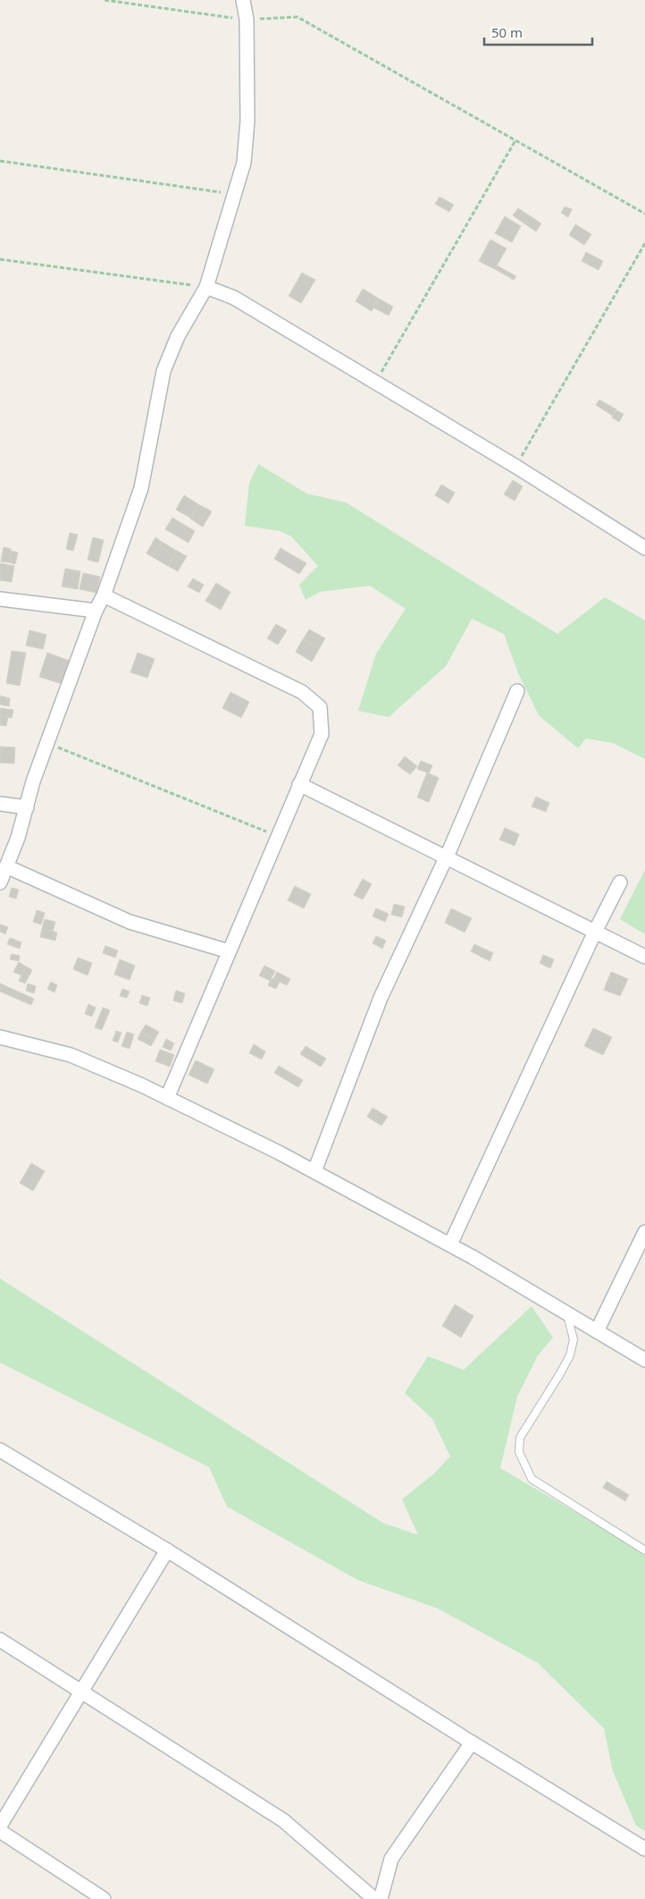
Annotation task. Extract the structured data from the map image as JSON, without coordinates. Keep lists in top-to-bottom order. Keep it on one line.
{"scale_bar":"50 m"}
